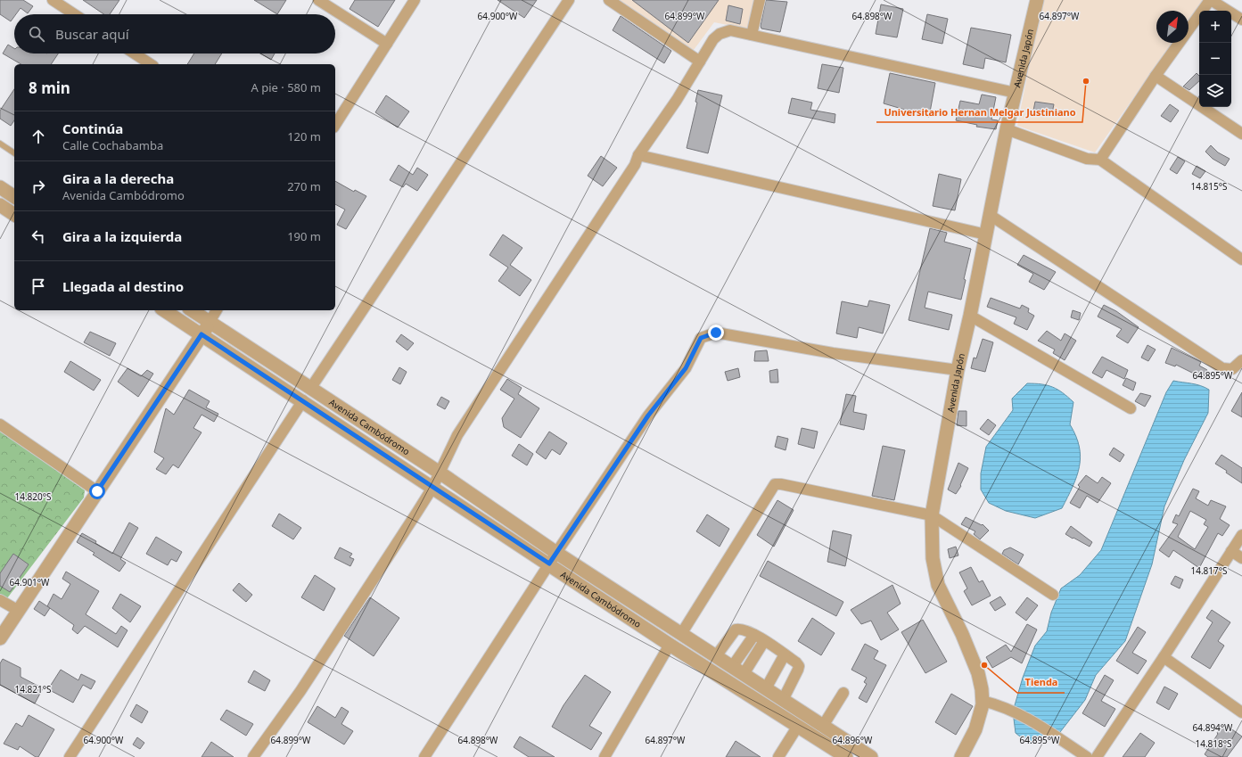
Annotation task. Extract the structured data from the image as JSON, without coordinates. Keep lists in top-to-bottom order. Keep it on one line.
{"streets":{"street":["Avenida Japón","Avenida Cambódromo"]},"places":["Universitario Hernan Melgar Justiniano","Tienda"],"north":"top right","page":{"map_buttons":["+","−"],"search":"Buscar aquí","heading":["8 min","A pie · 580 m"],"list":[["Continúa","Calle Cochabamba","120 m"],["Gira a la derecha","Avenida Cambódromo","270 m"],["Gira a la izquierda","190 m"],"Llegada al destino"]},"coordinates":["64.900°W","64.899°W","64.898°W","64.897°W","14.815°S","64.895°W","14.820°S","14.817°S","64.901°W","14.821°S","64.894°W","64.896°W","14.818°S"]}
